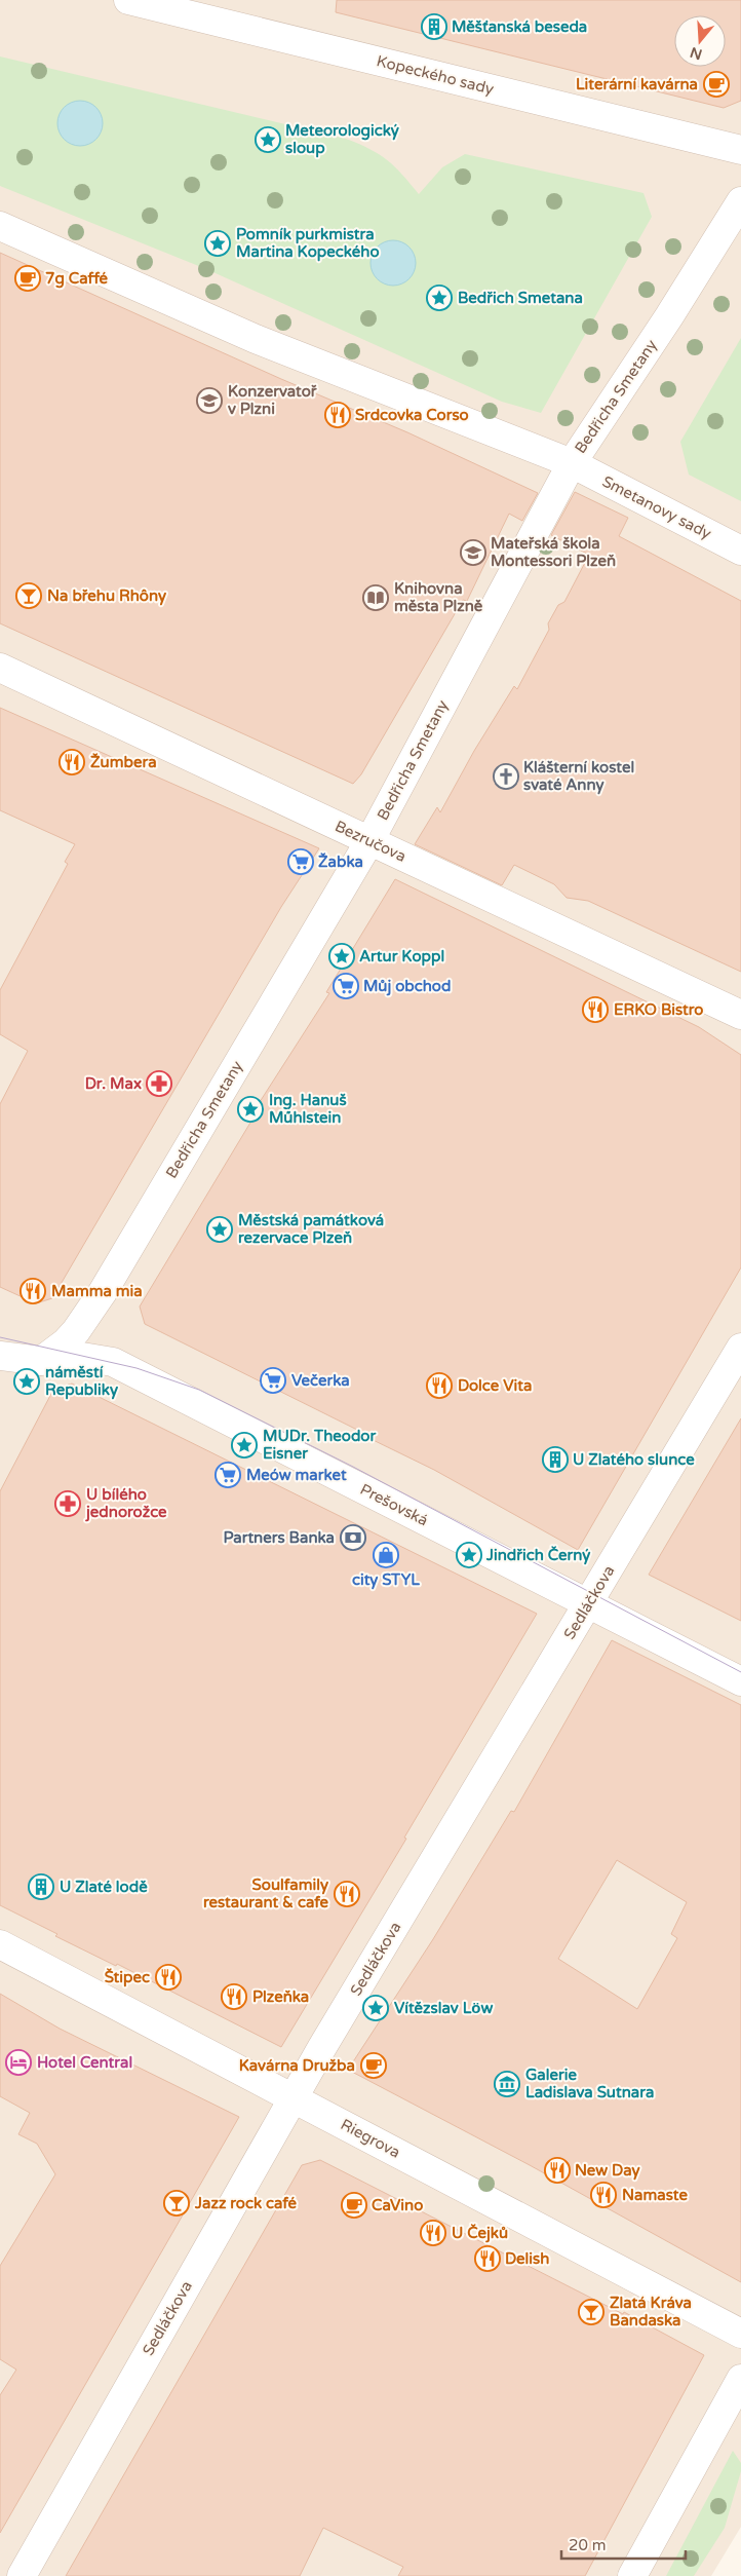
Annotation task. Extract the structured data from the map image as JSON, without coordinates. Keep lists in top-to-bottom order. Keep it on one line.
{"streets":{"street":["Kopeckého sady","Bedřicha Smetany","Smetanovy sady","Bezručova","Prešovská","Sedláčkova","Riegrova"]},"crossings":[["Bedřicha Smetany","Smetanovy sady"],["Bedřicha Smetany","Bezručova"],["Bedřicha Smetany","Prešovská"],["Prešovská","Sedláčkova"],["Sedláčkova","Riegrova"]],"places":{"building":["Měšťanská beseda","U Zlatého slunce","U Zlaté lodě"],"cafe":["Literární kavárna","7g Caffé","Kavárna Družba","CaVino"],"place":["Meteorologický sloup","Pomník purkmistra Martina Kopeckého","Bedřich Smetana","Artur Koppl","Ing. Hanuš Műhlstein","Městská památková rezervace Plzeň","náměstí Republiky","MUDr. Theodor Eisner","Jindřich Černý","Vítězslav Lӧw"],"school or university":["Konzervatoř v Plzni","Mateřská škola Montessori Plzeň"],"restaurant":["Srdcovka Corso","Žumbera","ERKO Bistro","Mamma mia","Dolce Vita","Soulfamily restaurant & cafe","Štipec","Plzeňka","New Day","Namaste","U Čejků","Delish"],"bar":["Na břehu Rhôny","Jazz rock café","Zlatá Kráva Bandaska"],"library":["Knihovna města Plzně"],"church":["Klášterní kostel svaté Anny"],"supermarket":["Žabka","Můj obchod","Večerka","Meów market"],"pharmacy":["Dr. Max","U bílého jednorožce"],"bank":["Partners Banka"],"shop":["city STYL"],"hotel":["Hotel Central"],"museum":["Galerie Ladislava Sutnara"]},"scale_bar":"20 m","north":"bottom"}
